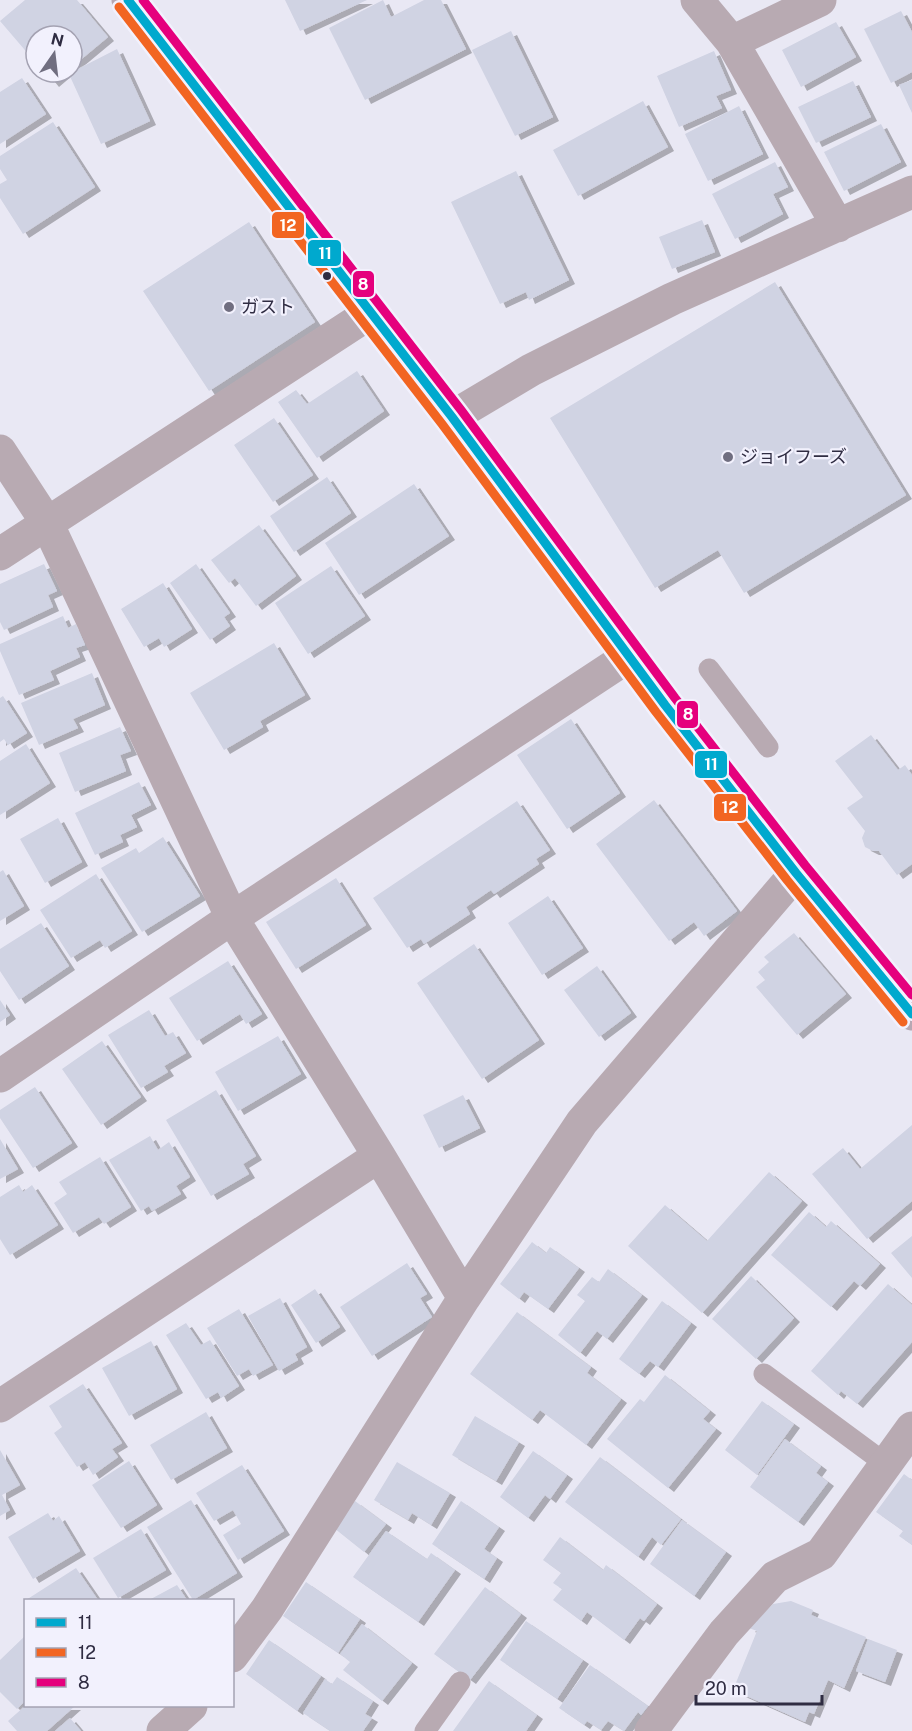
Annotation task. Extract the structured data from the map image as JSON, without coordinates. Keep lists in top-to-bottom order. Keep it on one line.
{"places":["ガスト","ジョイフーズ"],"lines":["transit line 11","transit line 8","transit line 12"],"legend":["11","12","8"],"scale_bar":"20 m","north":"top"}
